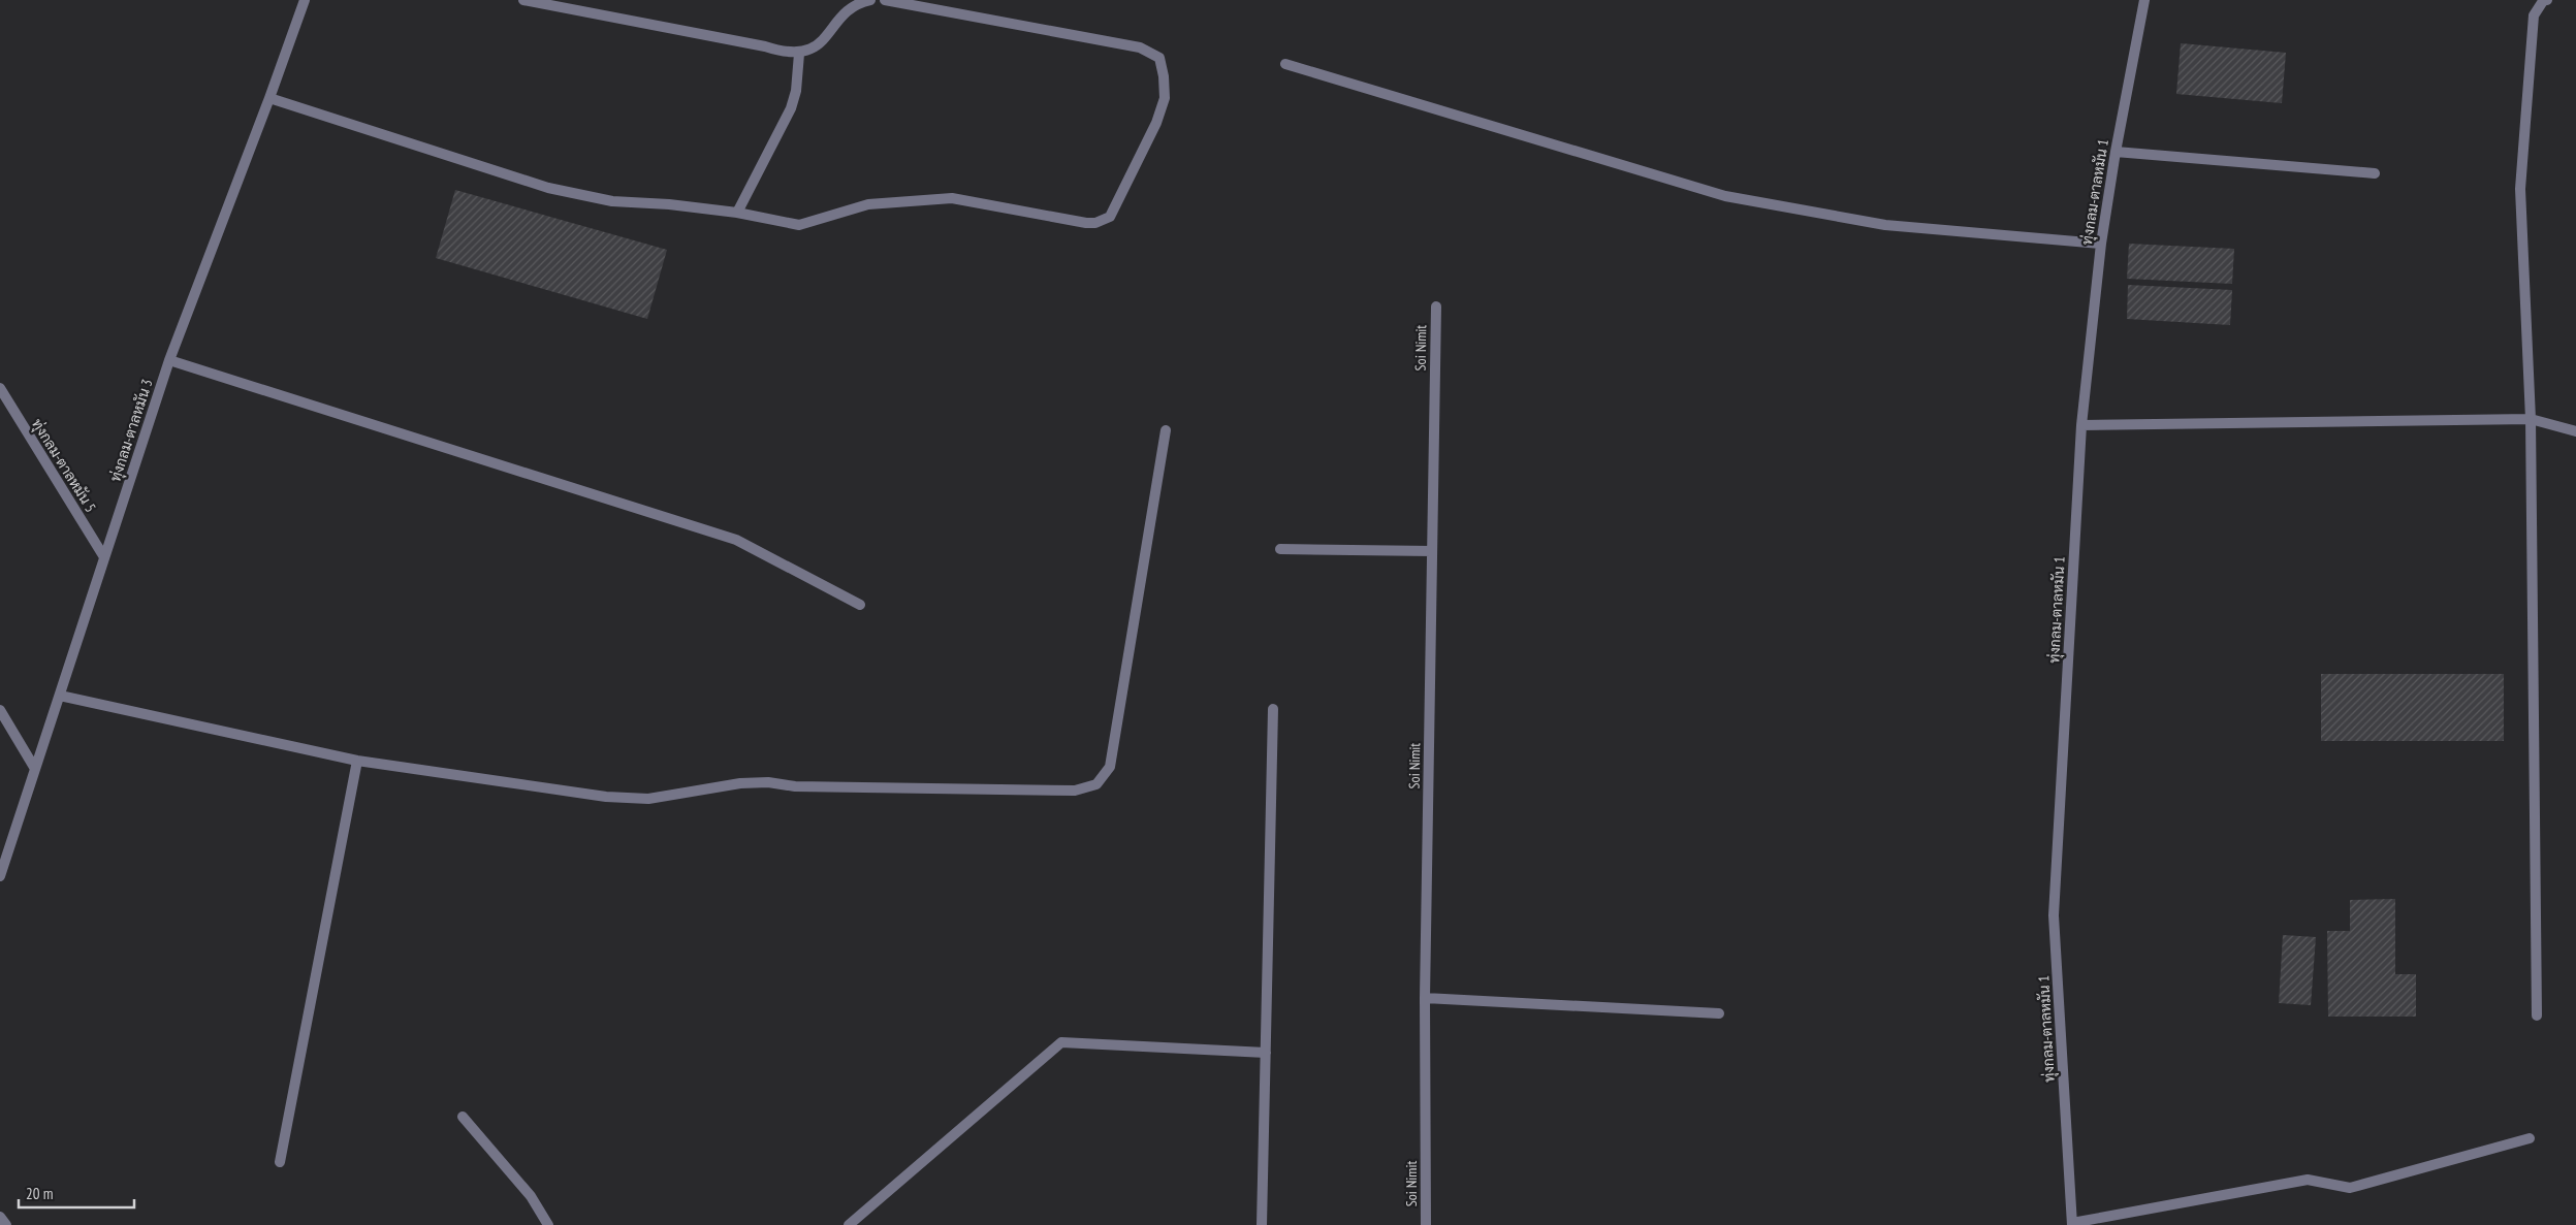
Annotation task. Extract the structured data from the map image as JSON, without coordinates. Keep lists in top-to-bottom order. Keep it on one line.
{"streets":{"street":["ทุ่งกลม-ตาลหมัน 1","Soi Nimit","ทุ่งกลม-ตาลหมัน 3","ทุ่งกลม-ตาลหมัน 5"]},"crossings":[["ทุ่งกลม-ตาลหมัน 3","ทุ่งกลม-ตาลหมัน 5"]],"scale_bar":"20 m"}
